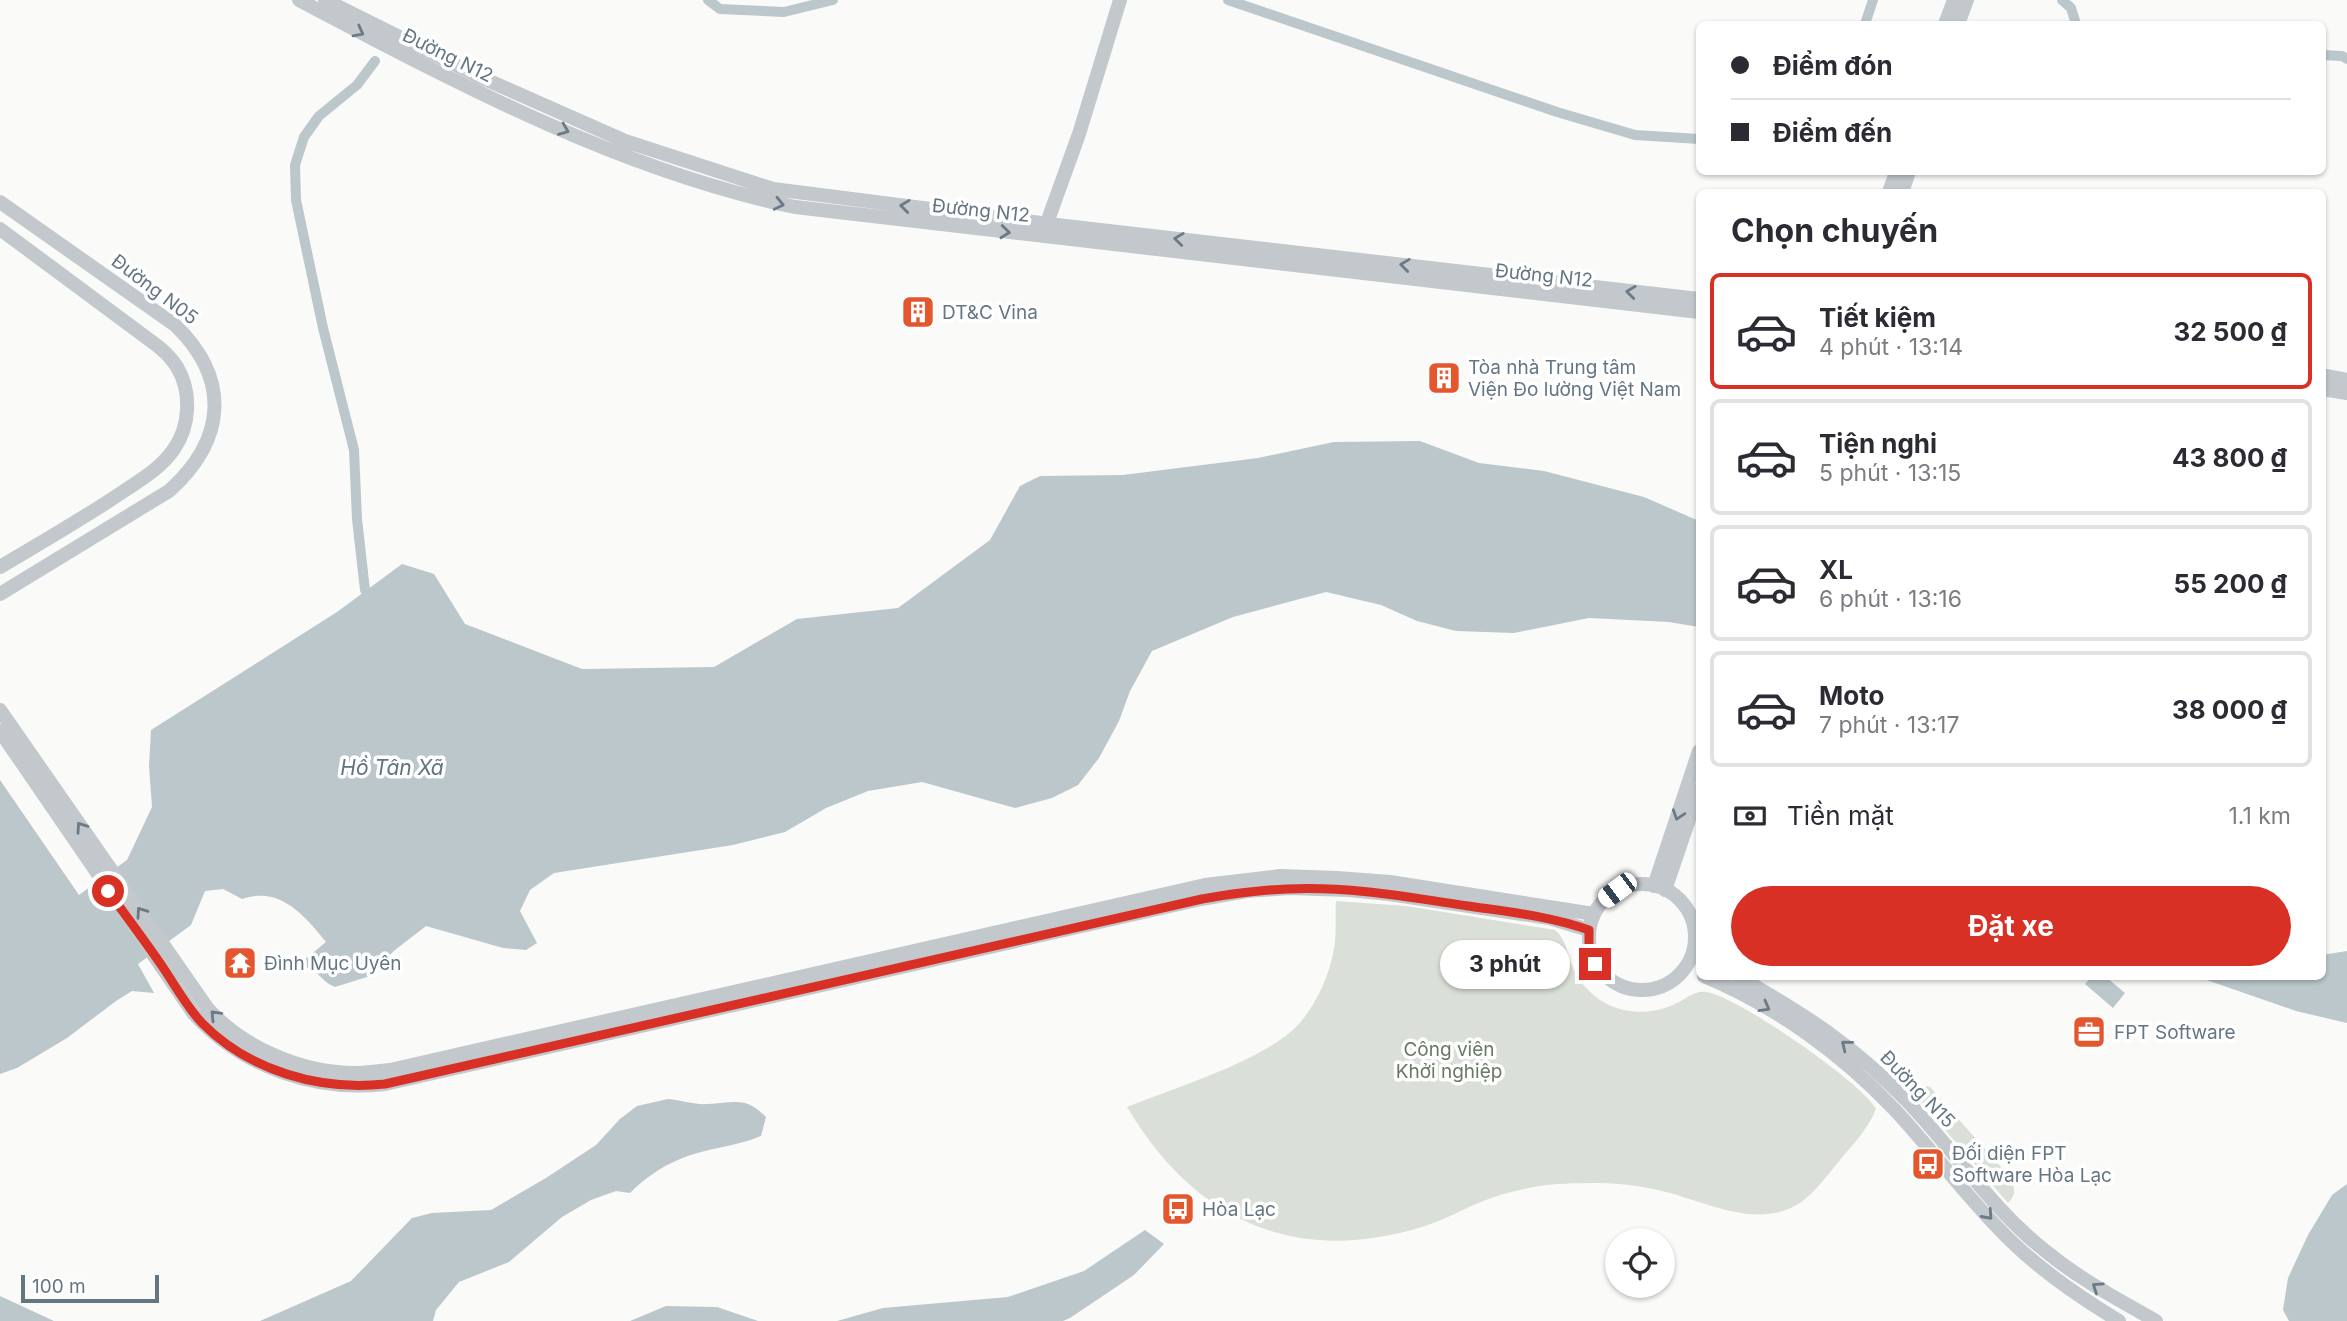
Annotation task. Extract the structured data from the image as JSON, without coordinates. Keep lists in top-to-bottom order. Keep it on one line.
{"streets":{"street":["Đường N12","Đường N05","Đường N15"]},"water":["Hồ Tân Xã"],"parks":["Công viên Khởi nghiệp"],"places":{"building":["DT&C Vina","Tòa nhà Trung tâm Viện Đo lường Việt Nam"],"temple":["Đình Mục Uyên"],"office":["FPT Software"],"bus stop":["Đối diện FPT Software Hòa Lạc","Hòa Lạc"]},"scale_bar":"100 m","page":{"banner":["Điểm đón","Điểm đến"],"heading":"Chọn chuyến","list":[{"name":"Tiết kiệm","note":"4 phút · 13:14","value":"32 500 ₫"},{"name":"Tiện nghi","note":"5 phút · 13:15","value":"43 800 ₫"},{"name":"XL","note":"6 phút · 13:16","value":"55 200 ₫"},{"name":"Moto","note":"7 phút · 13:17","value":"38 000 ₫"}],"pay":["Tiền mặt","1.1 km"],"buttons":"Đặt xe","bubble":"3 phút","scale":"100 m"}}
